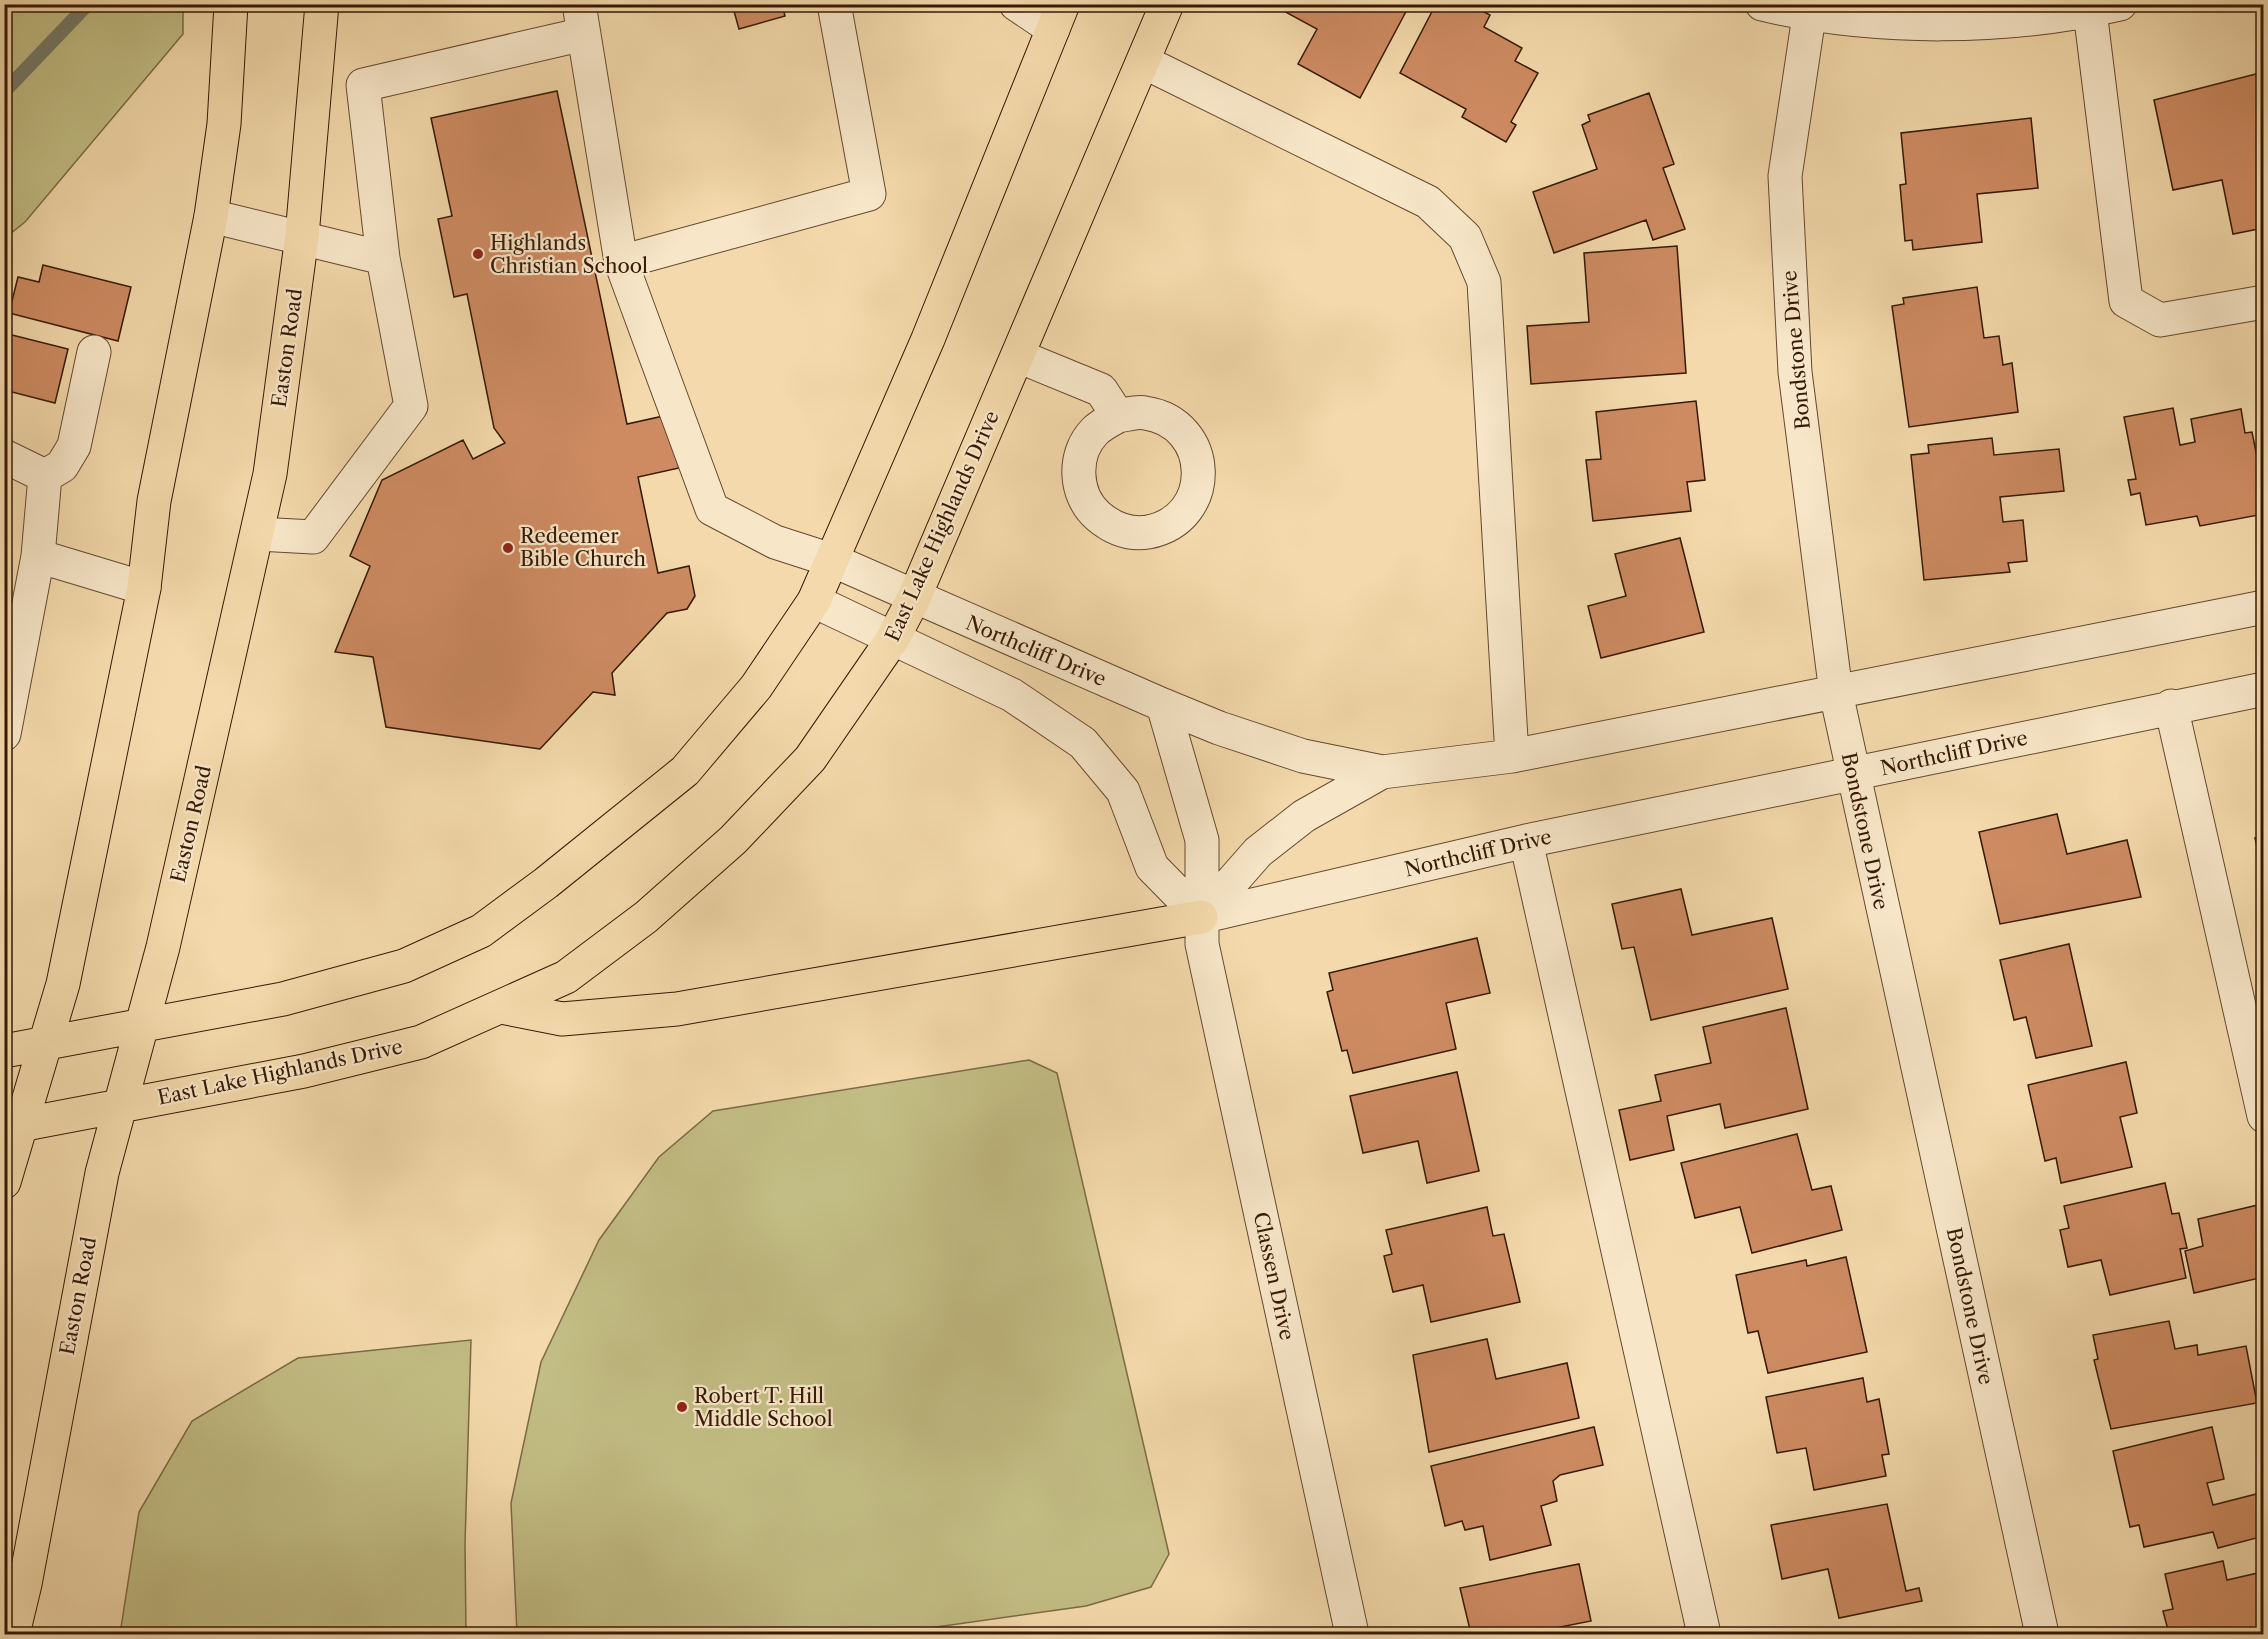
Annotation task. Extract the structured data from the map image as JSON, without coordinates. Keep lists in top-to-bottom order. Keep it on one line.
{"streets":{"main road":["Easton Road","East Lake Highlands Drive"],"street":["Bondstone Drive","Northcliff Drive","Classen Drive"]},"crossings":[["Easton Road","East Lake Highlands Drive"],["Bondstone Drive","Northcliff Drive"],["East Lake Highlands Drive","Northcliff Drive"],["Northcliff Drive","Classen Drive"]],"places":["Highlands Christian School","Redeemer Bible Church","Robert T. Hill Middle School"]}
